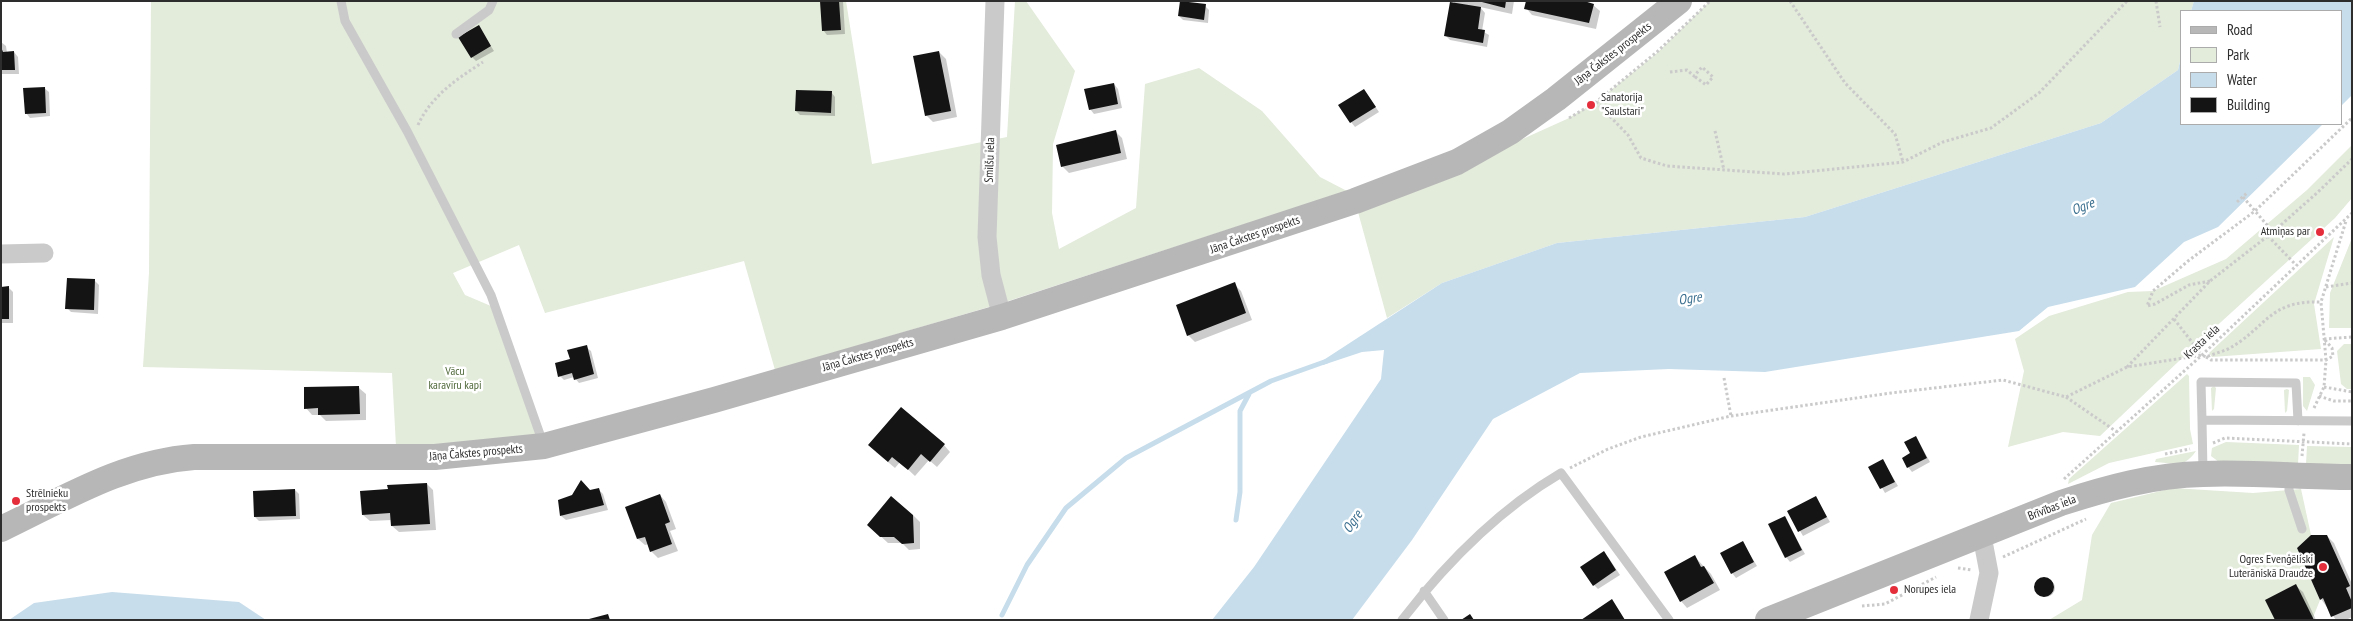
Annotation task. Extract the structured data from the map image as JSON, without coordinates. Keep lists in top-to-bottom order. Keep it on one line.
{"streets":{"street":["Jāņa Čakstes prospekts","Smilšu iela","Brīvības iela"],"path":["Krasta iela"]},"crossings":[["Jāņa Čakstes prospekts","Smilšu iela"]],"water":["Ogre"],"parks":["Vācu karavīru kapi"],"places":["Sanatorija \"Saulstari\"","Atmiņas par","Strēlnieku prospekts","Ogres Evenģēliski Luterāniskā Draudze","Norupes iela"],"legend":["Road","Park","Water","Building"]}
